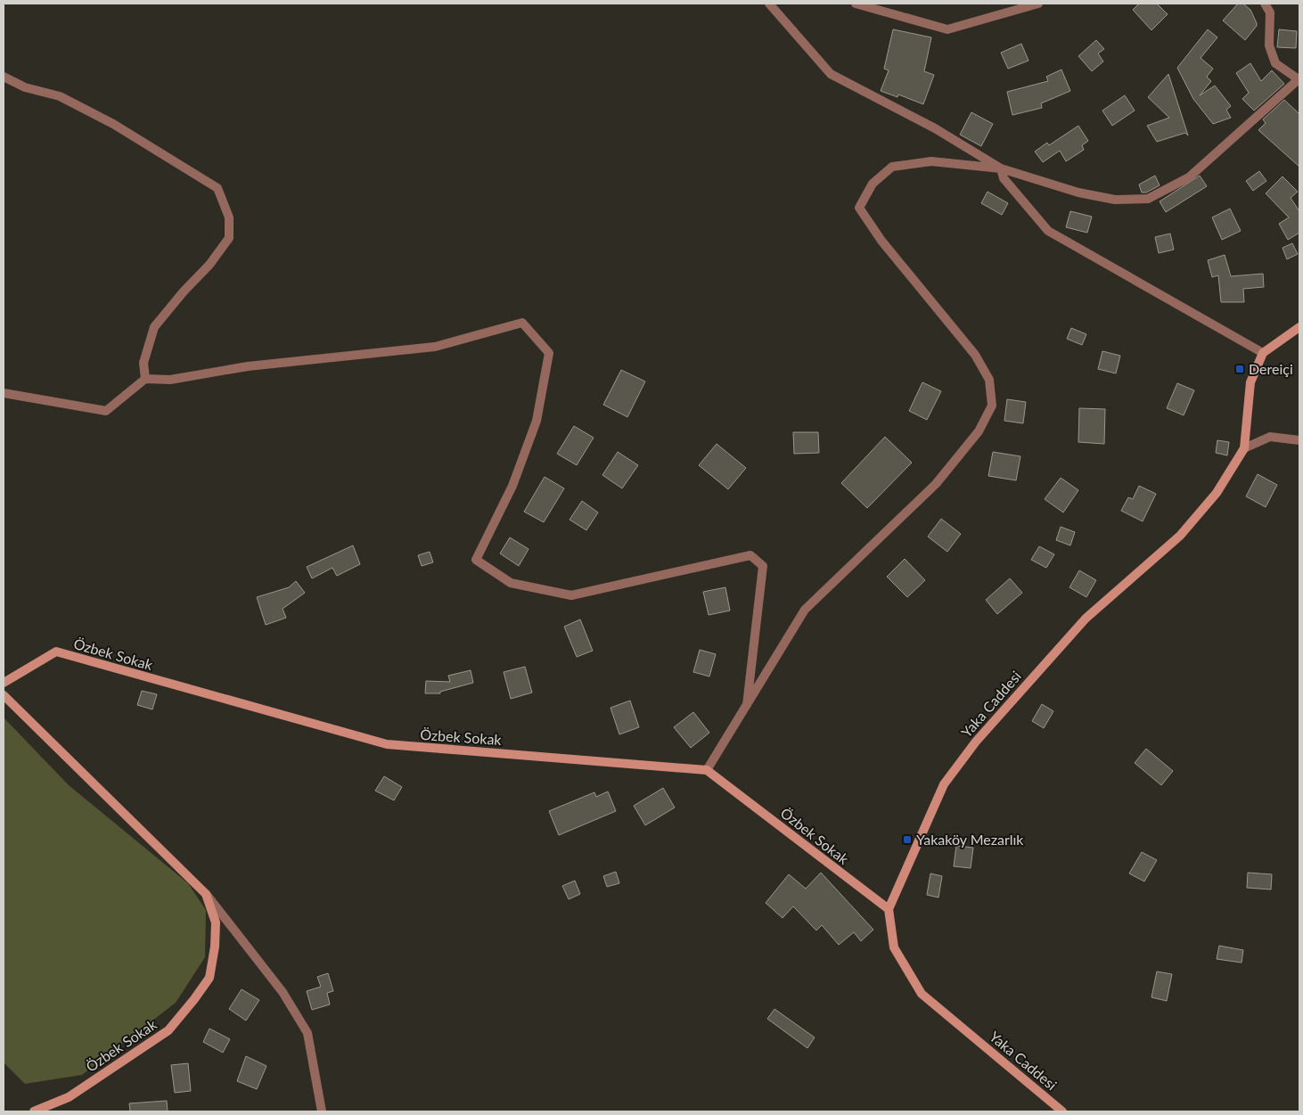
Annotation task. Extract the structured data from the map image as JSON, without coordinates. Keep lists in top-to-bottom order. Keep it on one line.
{"streets":{"street":["Özbek Sokak","Yaka Caddesi"]},"crossings":[["Özbek Sokak","Yaka Caddesi"]],"places":{"transit":["Dereiçi","Yakaköy Mezarlık"]}}
